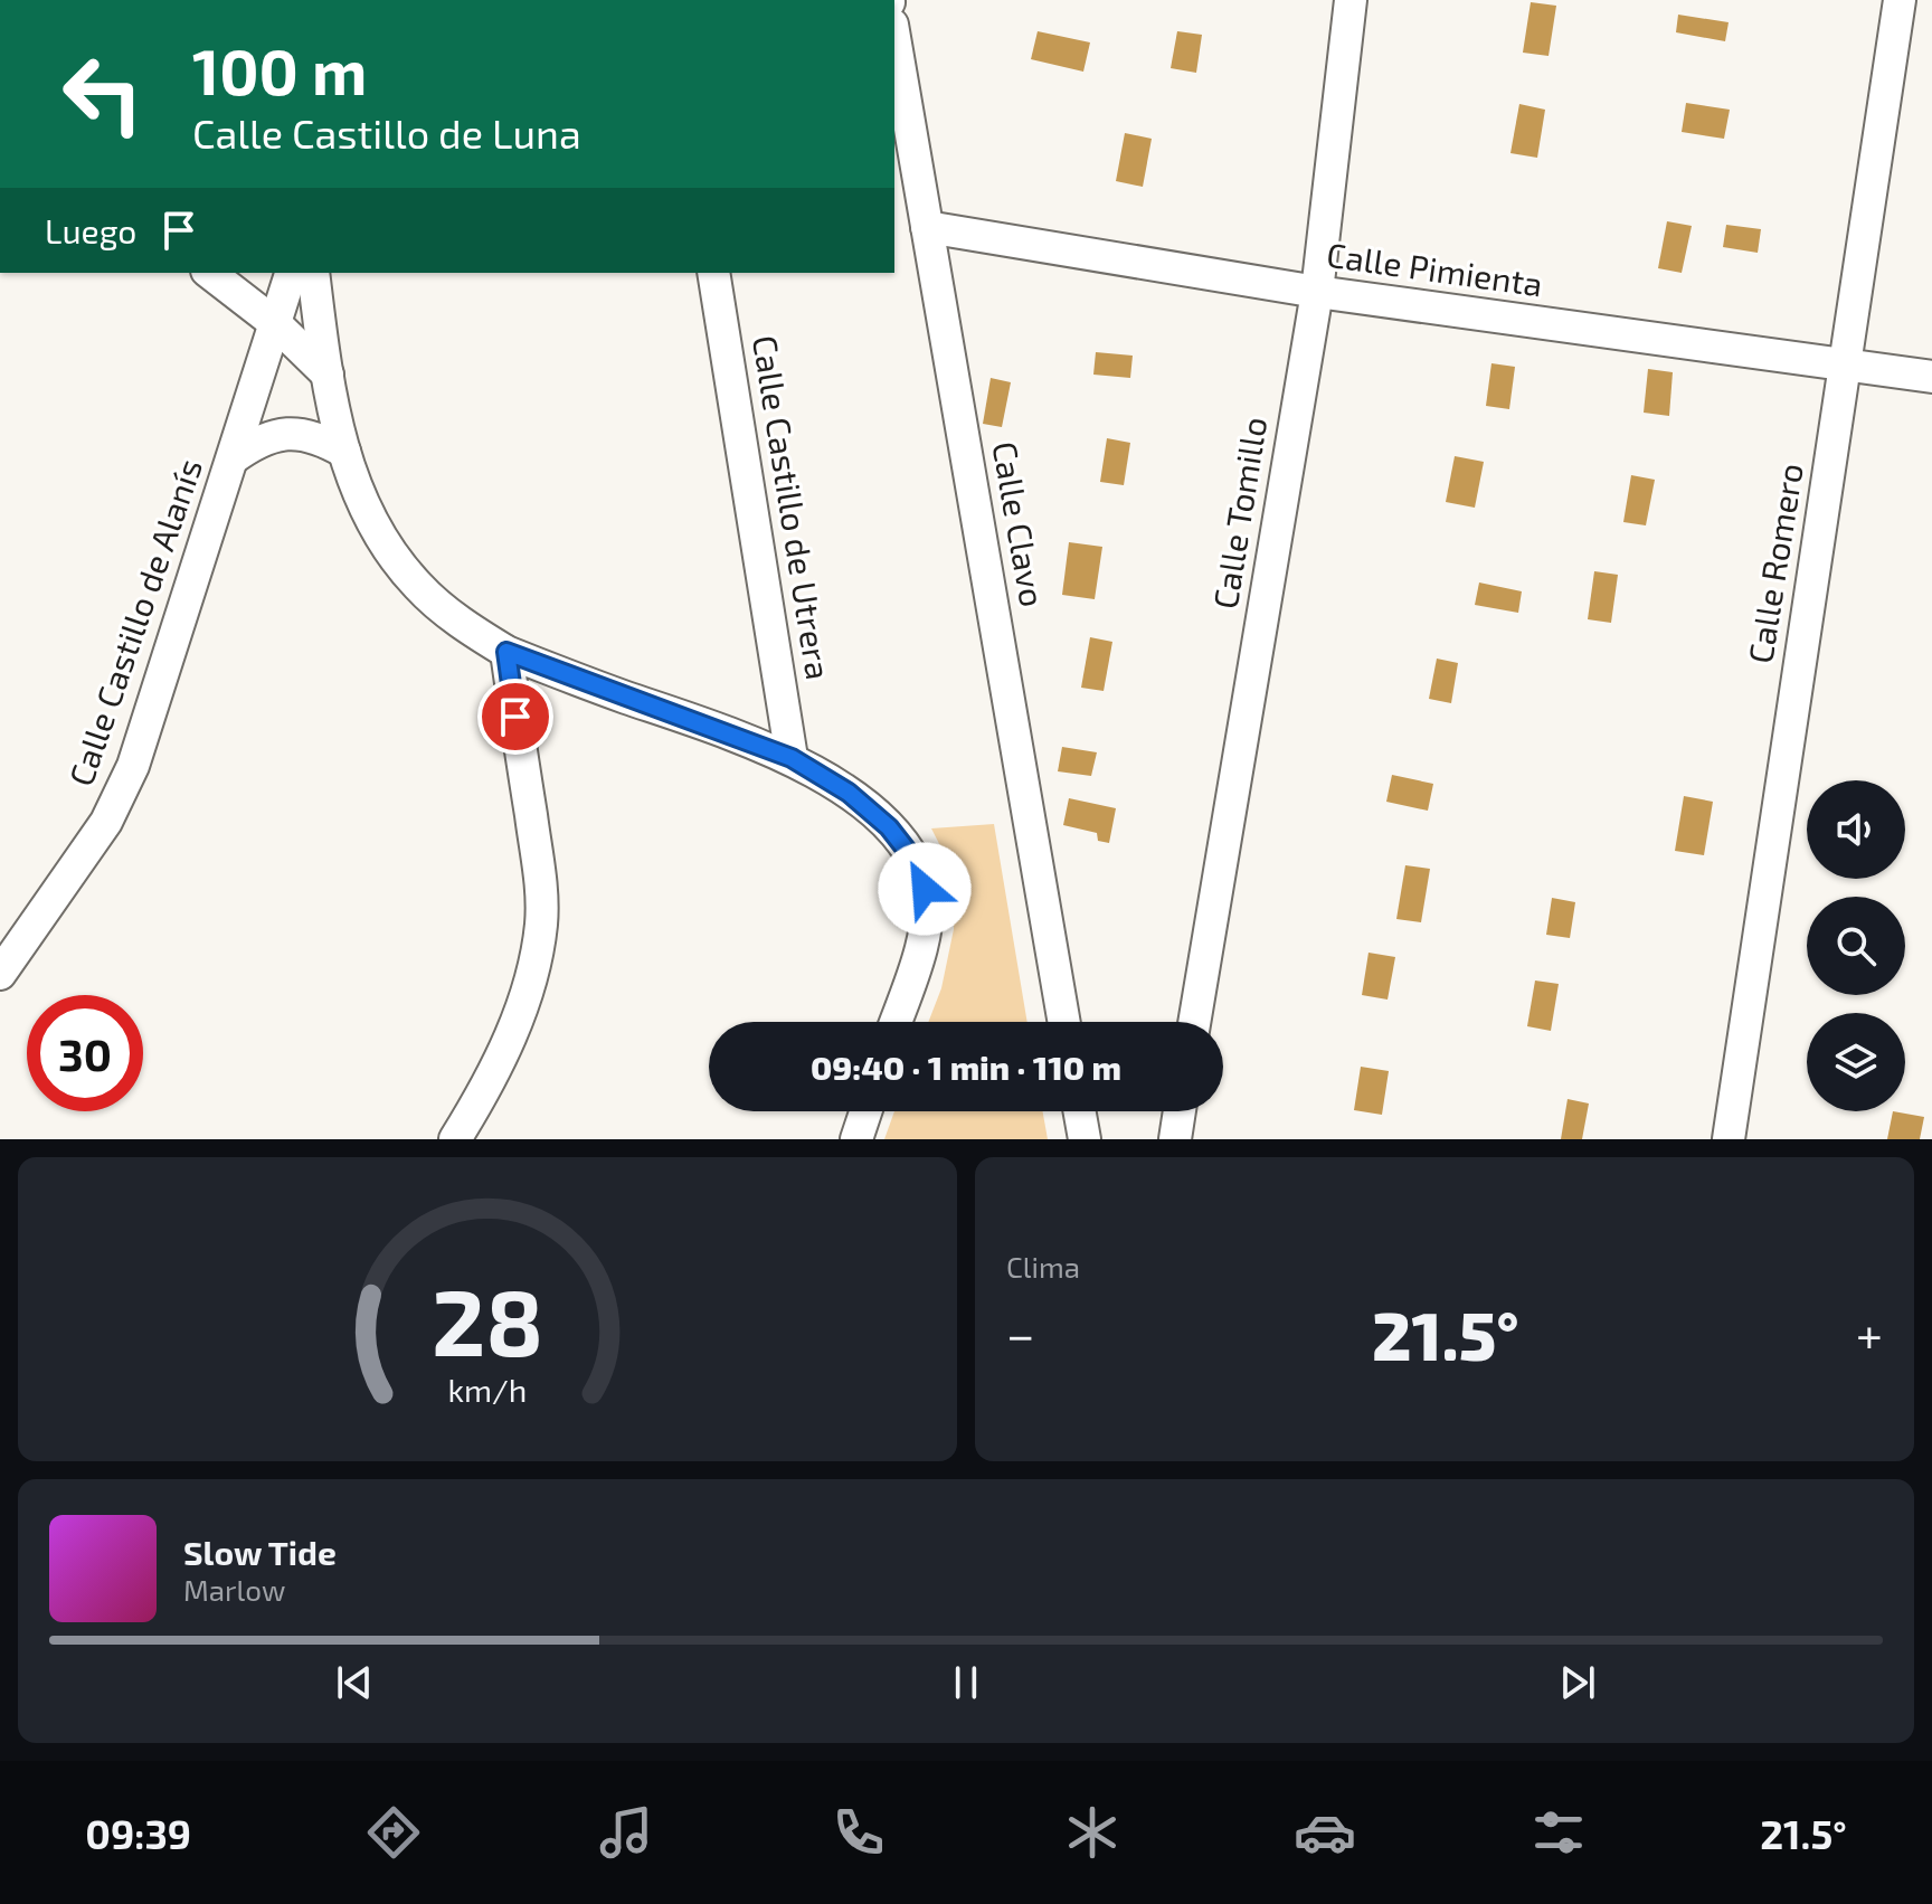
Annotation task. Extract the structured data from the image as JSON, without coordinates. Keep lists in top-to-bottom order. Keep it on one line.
{"streets":{"street":["Calle Pimienta","Calle Castillo de Utrera","Calle Tomillo","Calle Clavo","Calle Romero","Calle Castillo de Alanís"]},"crossings":[["Calle Pimienta","Calle Tomillo"],["Calle Pimienta","Calle Clavo"],["Calle Pimienta","Calle Romero"]],"page":{"turn":["100 m","Calle Castillo de Luna"],"then":"Luego","limit":"30","trip":"09:40 · 1 min · 110 m","tile":"Clima","heat":["−","21.5°","+"],"song":["Slow Tide","Marlow"],"tabs":["09:39","21.5°"],"gauge":["28","km/h"]}}
